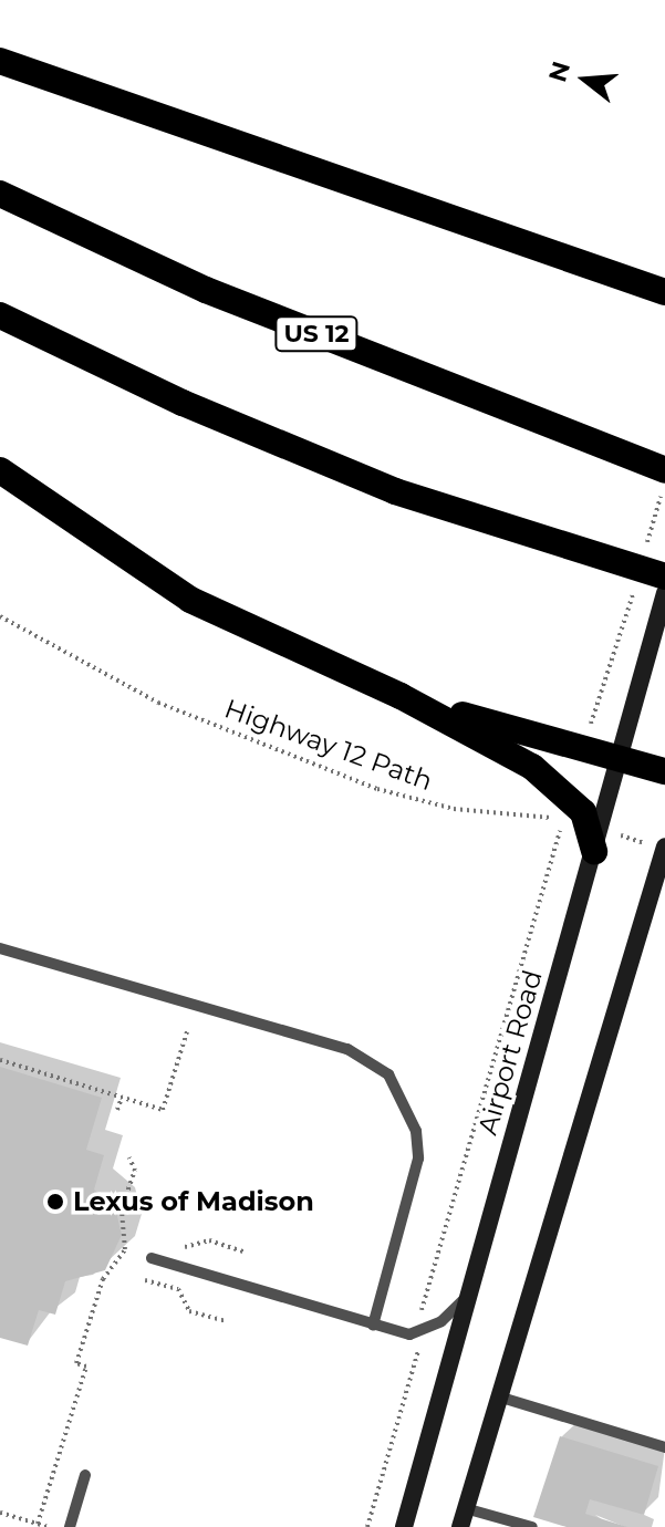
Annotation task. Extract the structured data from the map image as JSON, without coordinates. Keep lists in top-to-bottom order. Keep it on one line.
{"streets":{"highway":["US 12"],"street":["Airport Road"],"path":["Highway 12 Path"]},"places":["Lexus of Madison"],"north":"left"}
